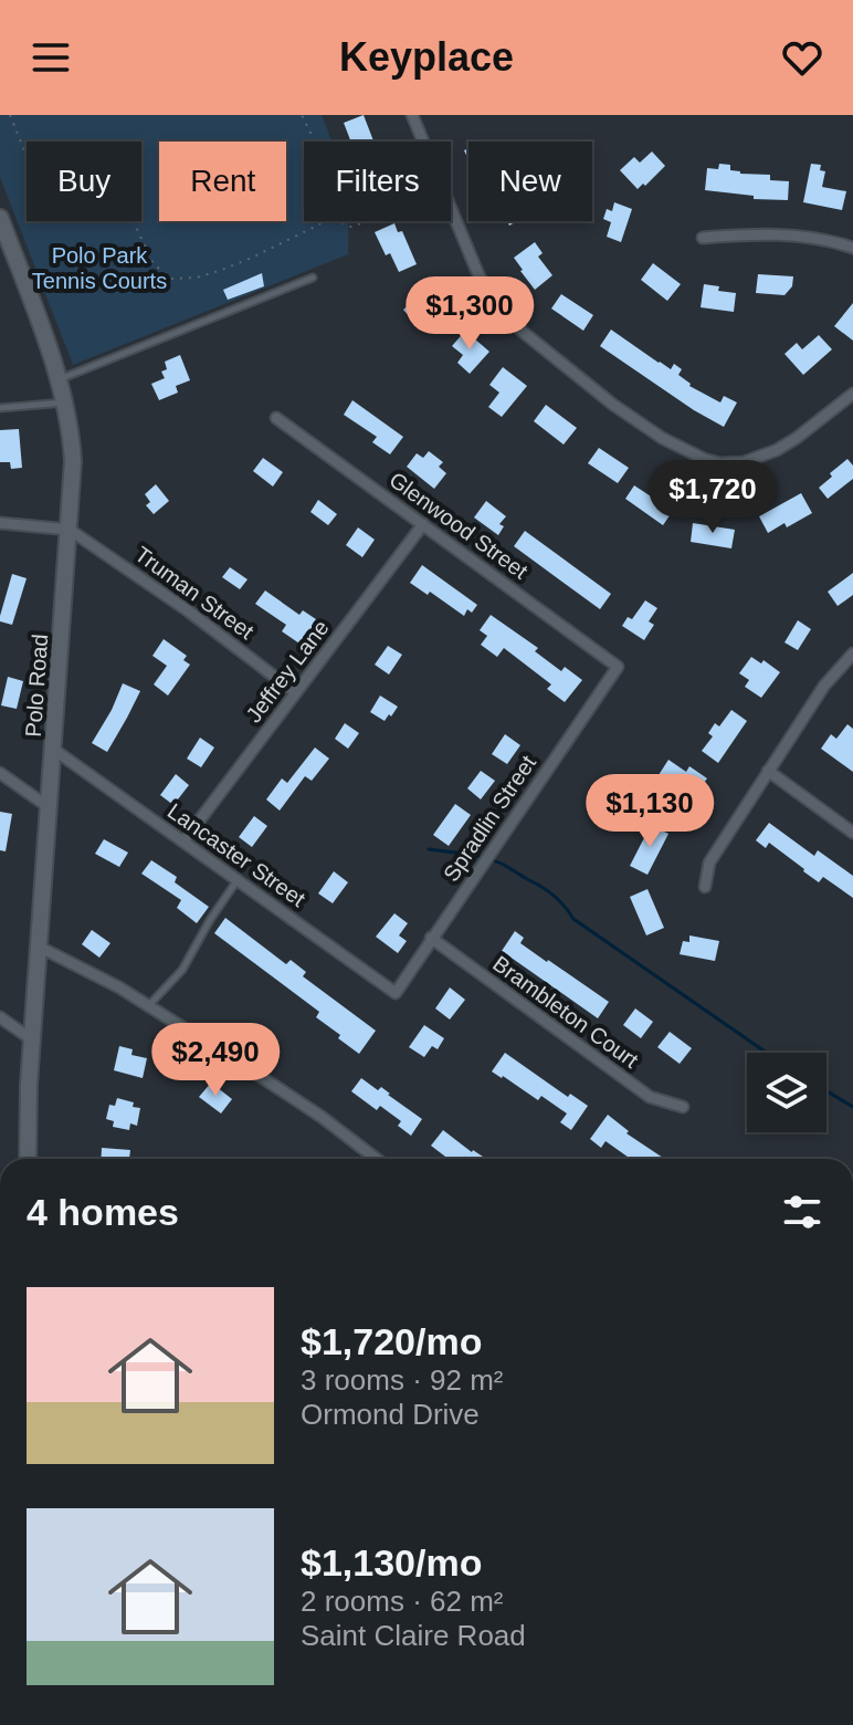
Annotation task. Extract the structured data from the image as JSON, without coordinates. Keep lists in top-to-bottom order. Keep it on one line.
{"streets":{"main road":["Polo Road"],"street":["Glenwood Street","Truman Street","Jeffrey Lane","Spradlin Street","Lancaster Street","Brambleton Court"]},"crossings":[["Glenwood Street","Jeffrey Lane"],["Glenwood Street","Spradlin Street"],["Truman Street","Jeffrey Lane"],["Truman Street","Polo Road"],["Jeffrey Lane","Lancaster Street"],["Polo Road","Lancaster Street"],["Spradlin Street","Lancaster Street"],["Spradlin Street","Brambleton Court"]],"parks":["Polo Park Tennis Courts"],"page":{"header":"Keyplace","chip":["Buy","Rent","Filters","New"],"price":["$1,300","$1,720","$1,130","$2,490"],"heading":"4 homes","list":[{"name":"$1,720/mo","note":"3 rooms · 92 m² · Ormond Drive"},{"name":"$1,130/mo","note":"2 rooms · 62 m² · Saint Claire Road"}]}}
